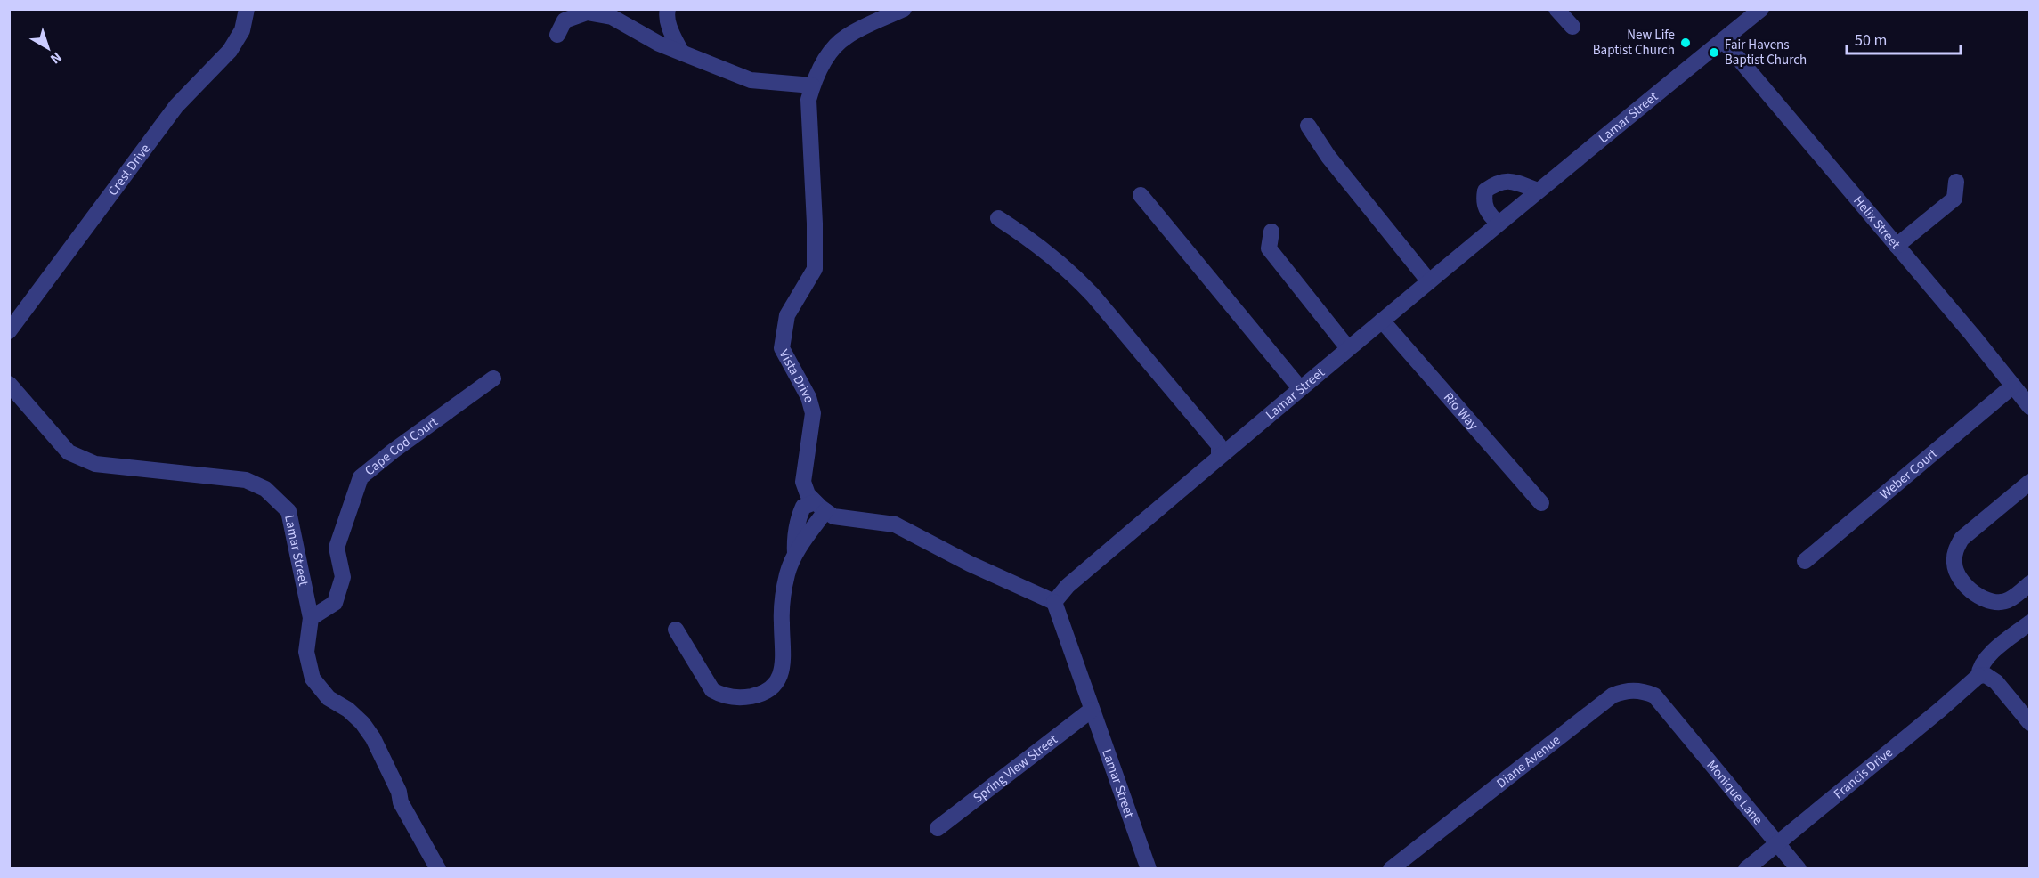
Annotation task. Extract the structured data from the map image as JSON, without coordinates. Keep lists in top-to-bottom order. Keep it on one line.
{"streets":{"street":["Lamar Street","Crest Drive","Helix Street","Vista Drive","Rio Way","Cape Cod Court","Weber Court","Diane Avenue","Spring View Street","Francis Drive","Monique Lane"]},"crossings":[["Lamar Street","Helix Street"],["Lamar Street","Rio Way"],["Lamar Street","Cape Cod Court"],["Lamar Street","Spring View Street"],["Helix Street","Weber Court"],["Diane Avenue","Monique Lane"],["Francis Drive","Monique Lane"]],"places":["New Life Baptist Church","Fair Havens Baptist Church"],"scale_bar":"50 m","north":"bottom right"}
